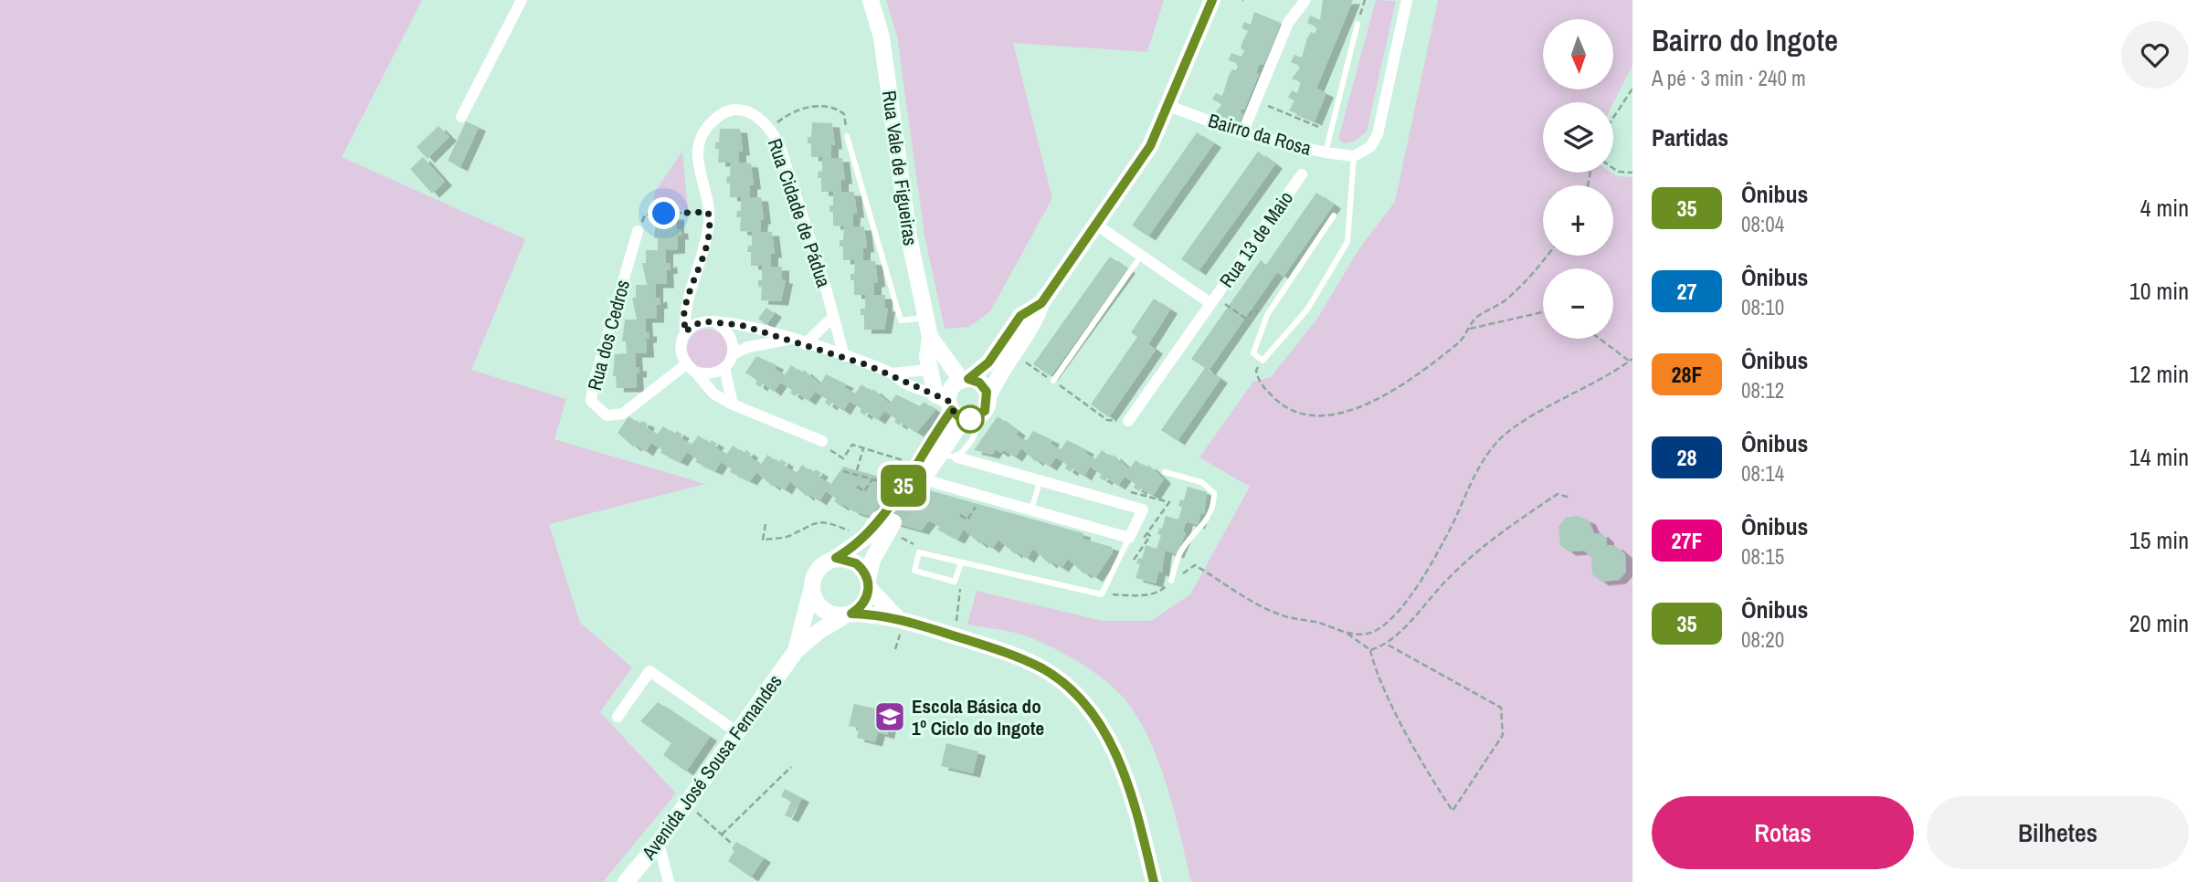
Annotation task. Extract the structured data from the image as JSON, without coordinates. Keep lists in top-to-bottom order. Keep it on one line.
{"streets":{"street":["Bairro da Rosa","Rua Vale de Figueiras","Rua Cidade de Pádua","Rua 13 de Maio","Rua dos Cedros","Avenida José Sousa Fernandes"]},"crossings":[["Rua Cidade de Pádua","Rua dos Cedros"]],"places":{"school or university":["Escola Básica do 1º Ciclo do Ingote"]},"lines":["bus line 35"],"north":"bottom","page":{"on_map":"35","heading":[["Bairro do Ingote","A pé · 3 min · 240 m"],"Partidas"],"map_buttons":["+","−"],"list":[{"mark":"35","name":"Ônibus","note":"08:04","value":"4 min"},{"mark":"27","name":"Ônibus","note":"08:10","value":"10 min"},{"mark":"28F","name":"Ônibus","note":"08:12","value":"12 min"},{"mark":"28","name":"Ônibus","note":"08:14","value":"14 min"},{"mark":"27F","name":"Ônibus","note":"08:15","value":"15 min"},{"mark":"35","name":"Ônibus","note":"08:20","value":"20 min"}],"buttons":["Rotas","Bilhetes"]}}
